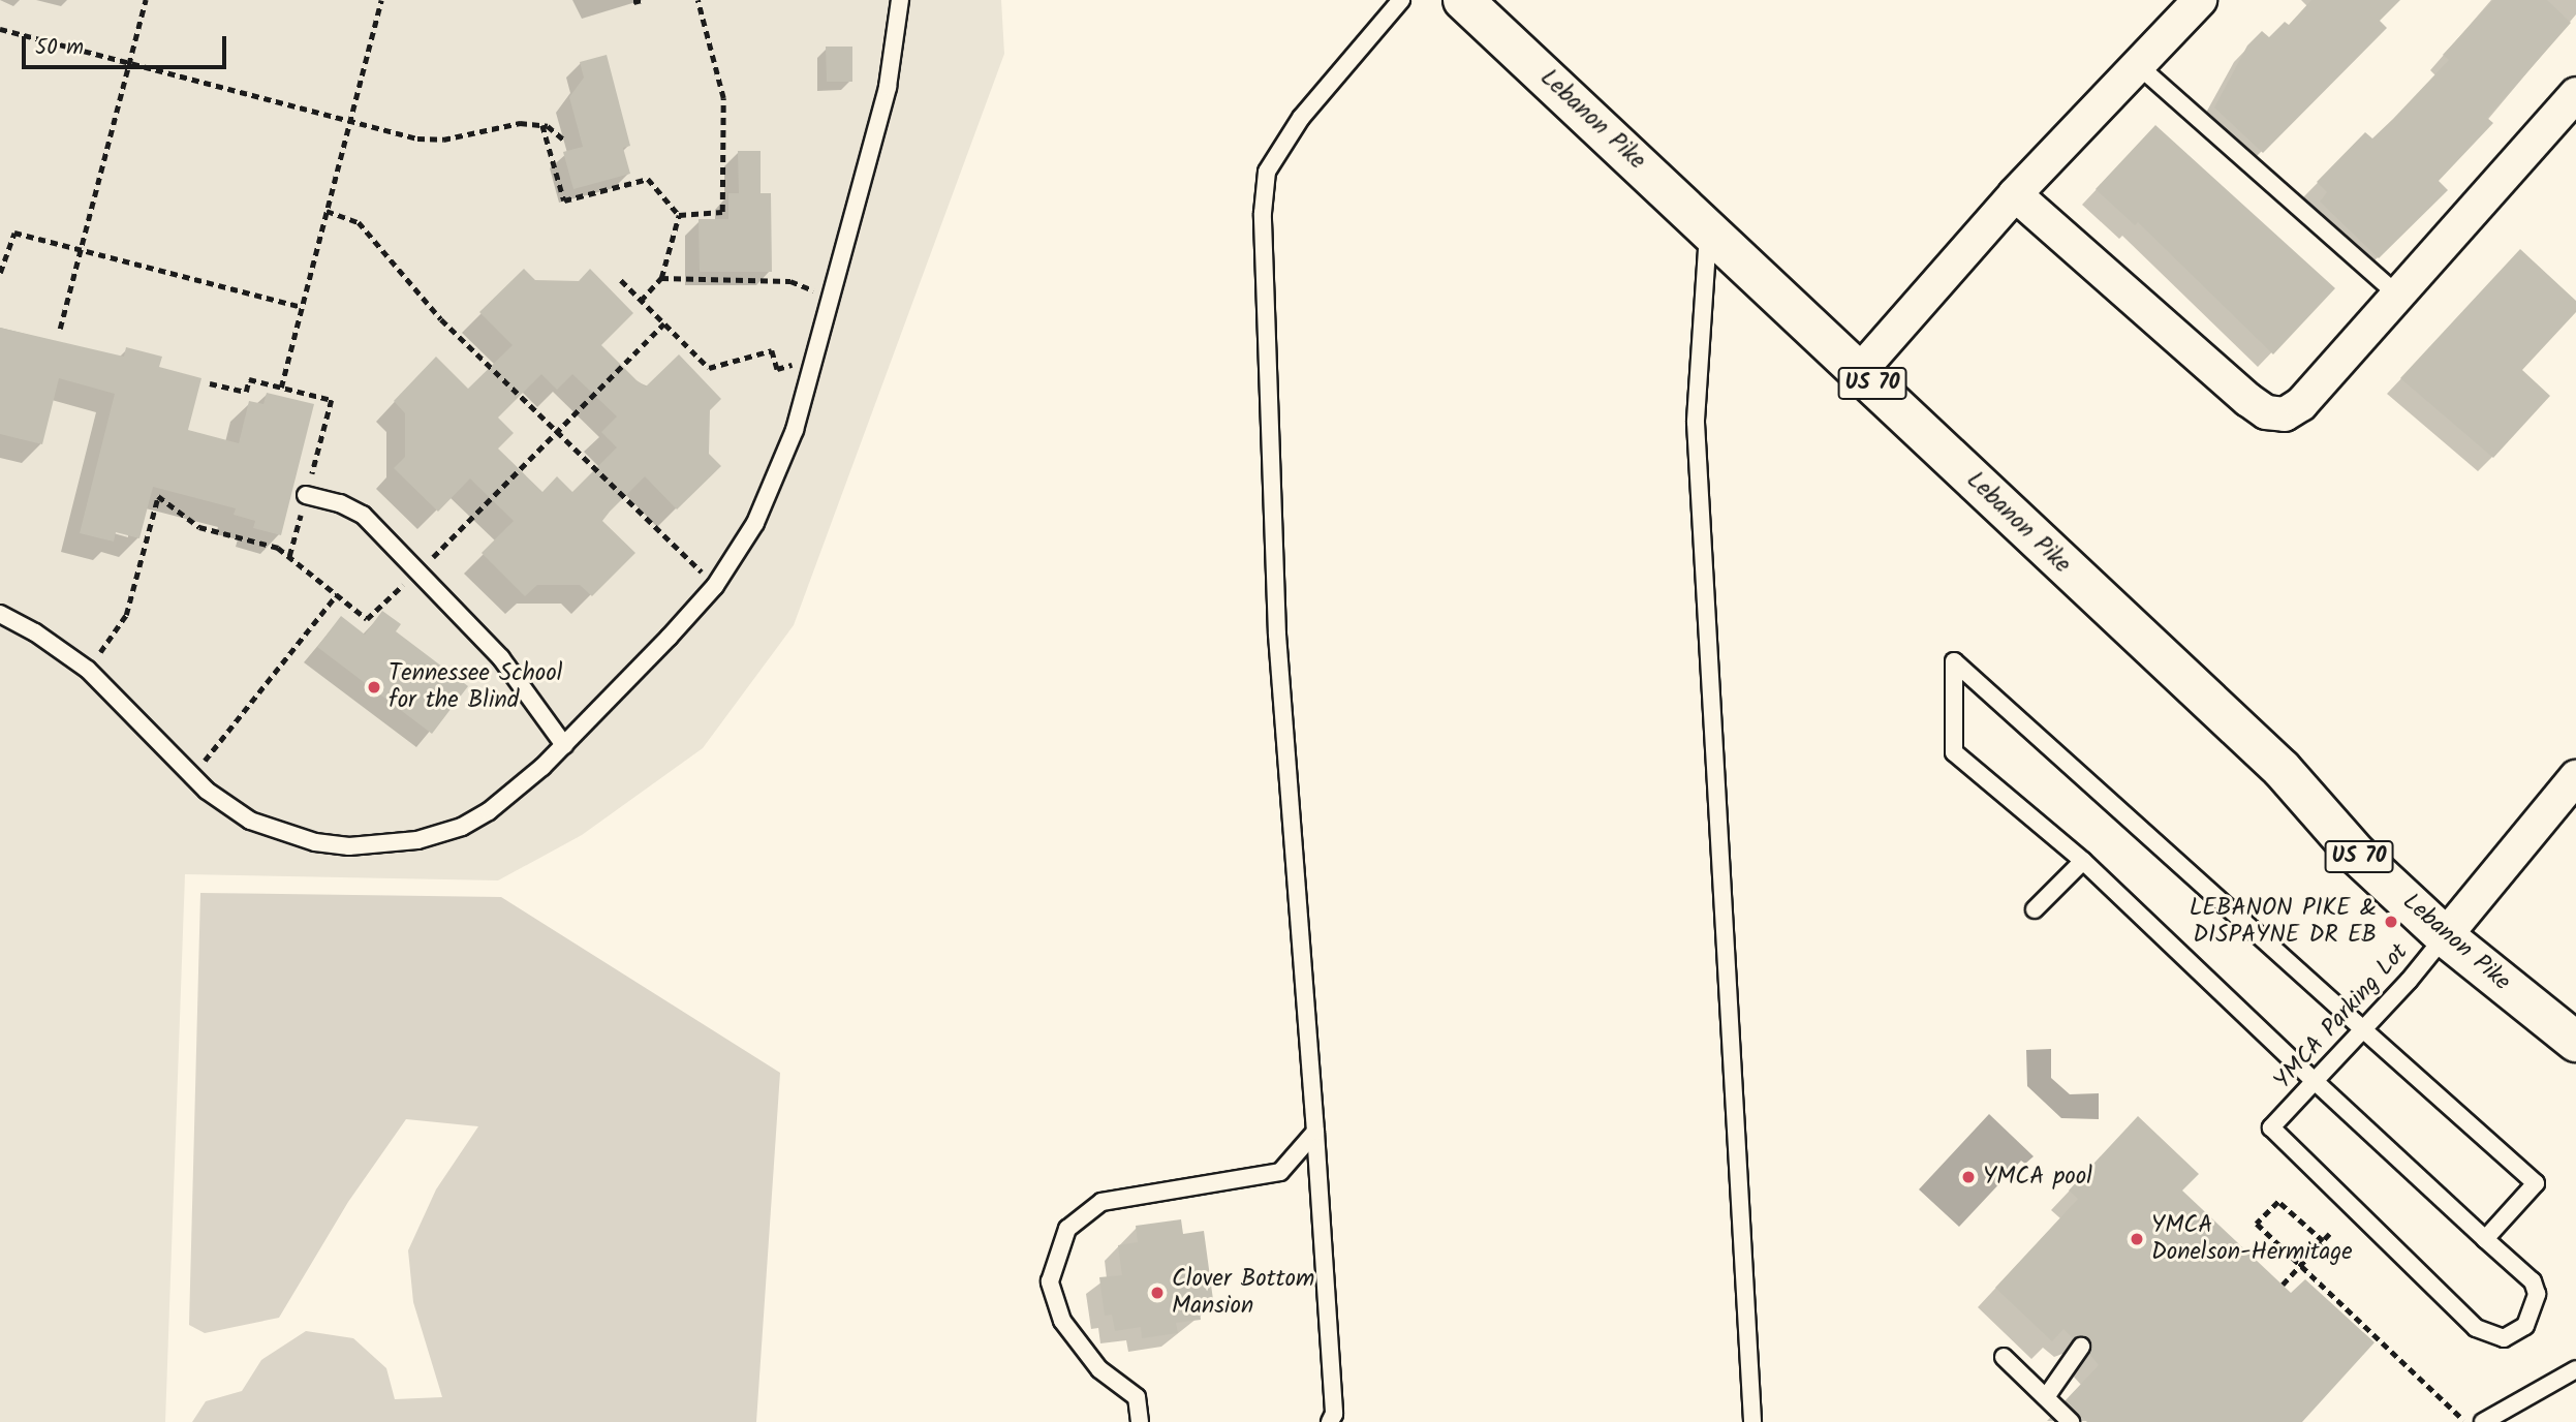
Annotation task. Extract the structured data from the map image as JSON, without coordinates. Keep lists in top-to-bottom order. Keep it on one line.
{"streets":{"main road":["Lebanon Pike","US 70"],"lane":["YMCA Parking Lot"]},"crossings":[["Lebanon Pike","YMCA Parking Lot"]],"places":["Tennessee School for the Blind","LEBANON PIKE & DISPAYNE DR EB","YMCA pool","YMCA Donelson-Hermitage","Clover Bottom Mansion"],"scale_bar":"50 m"}
